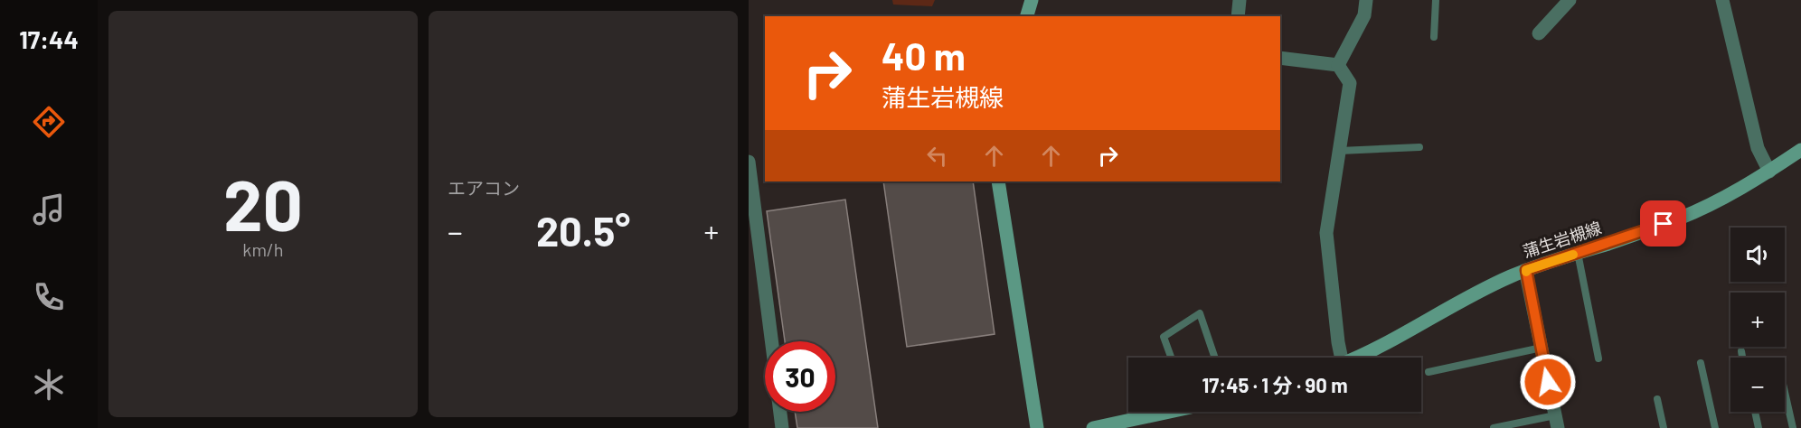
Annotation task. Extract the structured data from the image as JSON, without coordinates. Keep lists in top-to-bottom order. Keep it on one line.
{"streets":{"main road":["蒲生岩槻線"]},"page":{"tabs":"17:44","tile":[["20","km/h"],"エアコン"],"turn":["40 m","蒲生岩槻線"],"heat":["−","20.5°","+"],"map_buttons":["+","−"],"limit":"30","trip":"17:45 · 1 分 · 90 m"}}
